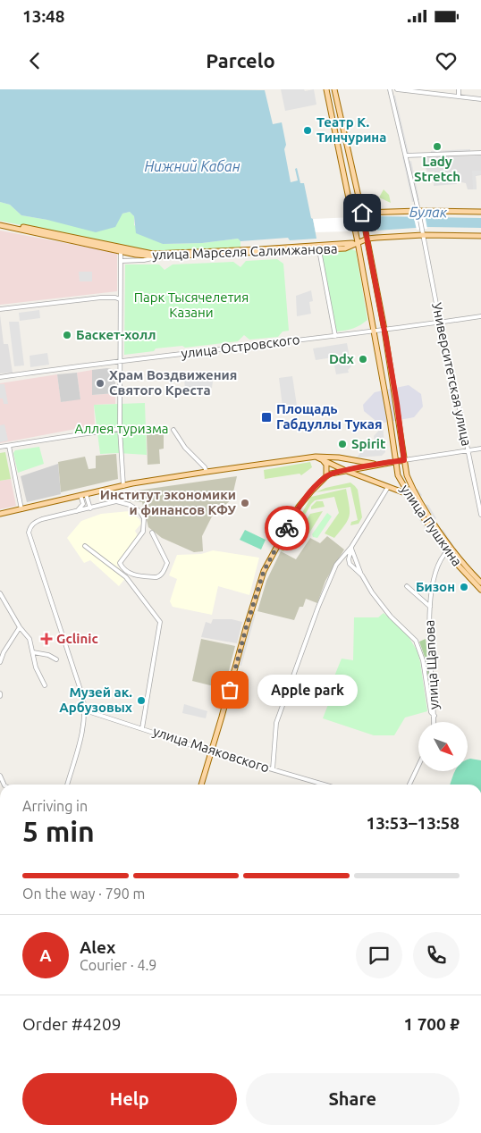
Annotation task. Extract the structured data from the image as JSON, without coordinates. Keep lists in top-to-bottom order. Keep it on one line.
{"streets":{"main road":["улица Марселя Салимжанова","улица Пушкина"],"street":["улица Островского","Университетская улица","улица Щапова","улица Маяковского"]},"crossings":[["улица Марселя Салимжанова","улица Пушкина"],["улица Островского","Университетская улица"],["улица Островского","улица Пушкина"],["улица Пушкина","улица Щапова"]],"water":["Нижний Кабан","Булак"],"parks":["Парк Тысячелетия Казани","Аллея туризма"],"places":{"other":["Театр К. Тинчурина","Lady Stretch","Баскет-холл","Ddx","Храм Воздвижения Святого Креста","Spirit","Институт экономики и финансов КФУ","Бизон","Apple park","Музей ак. Арбузовых"],"transit":["Площадь Габдуллы Тукая"],"health":["Gclinic"]},"north":"bottom right","page":{"status":"13:48","header":"Parcelo","bubble":"Apple park","heading":["5 min","Arriving in","13:53–13:58"],"panel":["Alex","Courier · 4.9","Order #4209","1 700 ₽"],"bar":"On the way · 790 m","round":"A","buttons":["Help","Share"]}}
